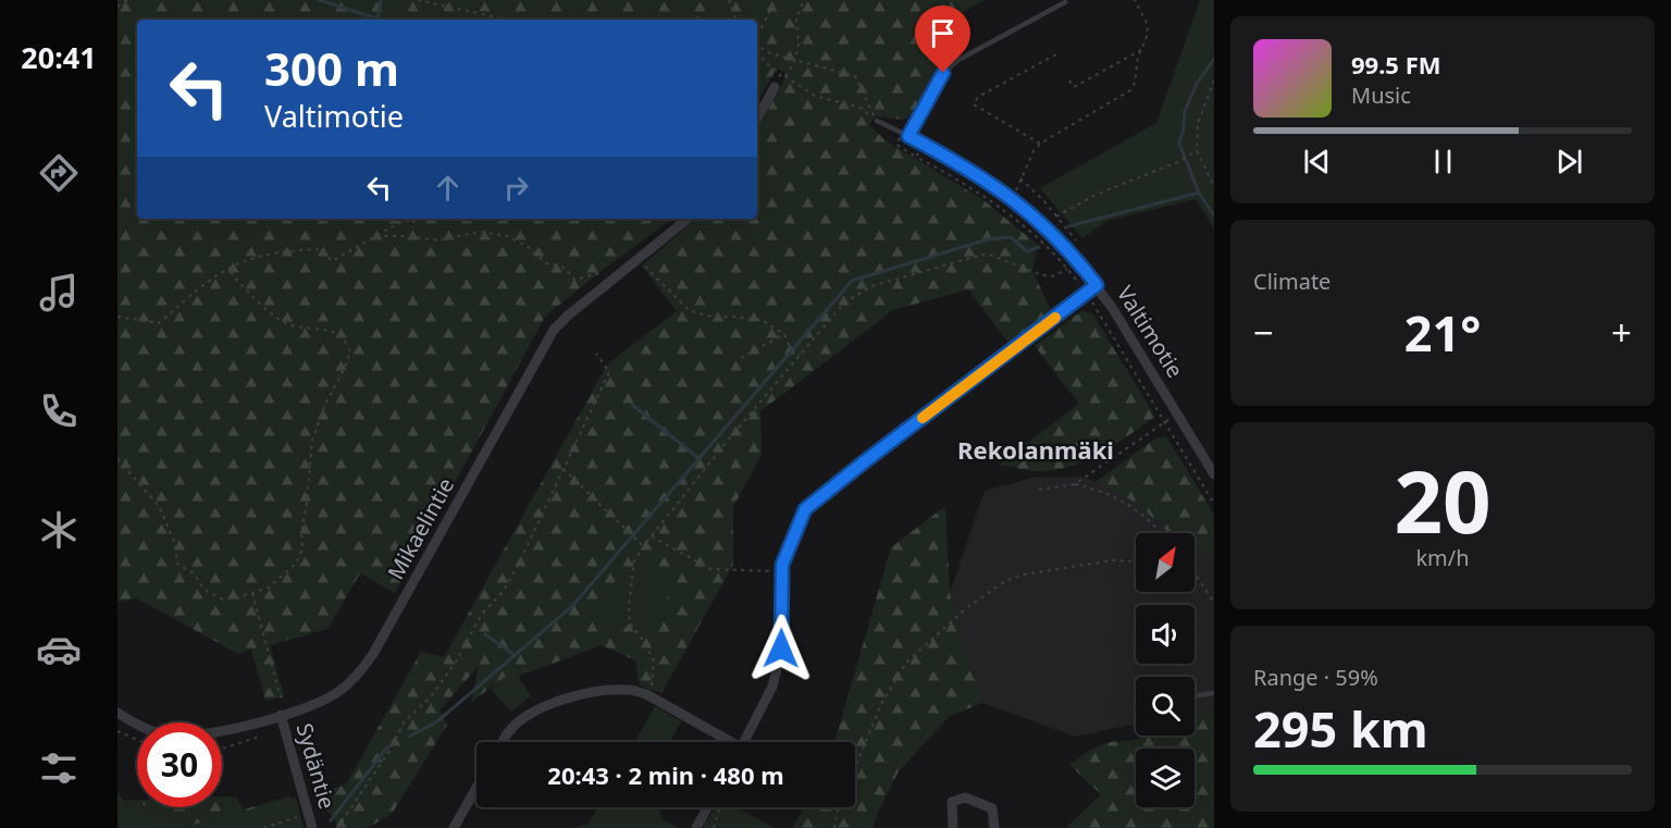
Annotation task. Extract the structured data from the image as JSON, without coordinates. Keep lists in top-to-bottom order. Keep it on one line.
{"streets":{"street":["Valtimotie","Mikaelintie","Sydäntie"]},"crossings":[["Mikaelintie","Sydäntie"]],"districts":["Rekolanmäki"],"north":"top right","page":{"tabs":"20:41","turn":["300 m","Valtimotie"],"song":["99.5 FM","Music"],"tile":["Climate",["20","km/h"],["Range · 59%","295 km"]],"heat":["−","21°","+"],"limit":"30","trip":"20:43 · 2 min · 480 m"}}
